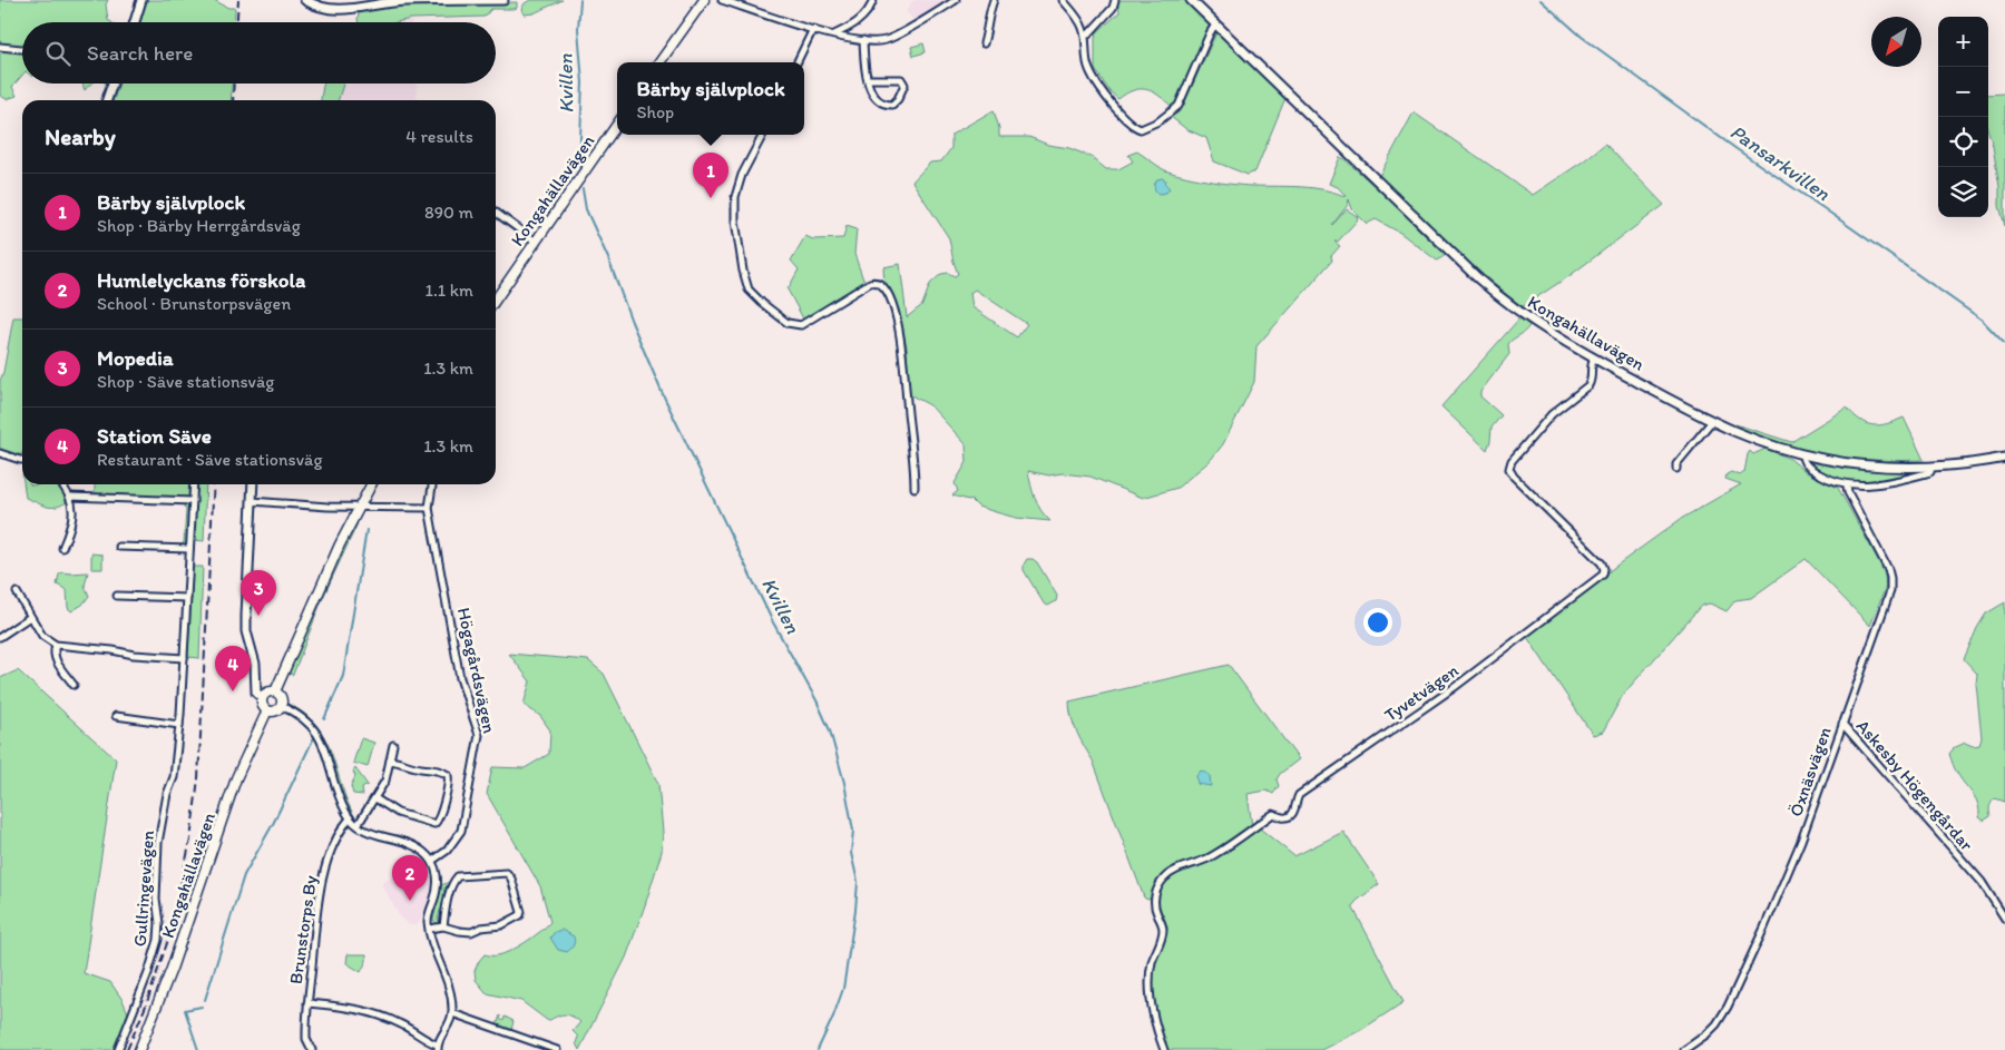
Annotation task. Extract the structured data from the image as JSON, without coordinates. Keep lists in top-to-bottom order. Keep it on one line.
{"streets":{"main road":["Kongahällavägen"],"street":["Högagårdsvägen","Tyvetvägen","Öxnäsvägen","Askesby Högengårdar","Gullringevägen","Brunstorps By"]},"crossings":[["Kongahällavägen","Tyvetvägen"],["Öxnäsvägen","Askesby Högengårdar"]],"water":["Kvillen","Pansarkvillen"],"north":"bottom left","page":{"map_buttons":["+","−"],"search":"Search here","popup":["Bärby självplock","Shop"],"heading":["Nearby","4 results"],"pins":["1","3","4","2"],"list":[{"mark":"1","name":"Bärby självplock","note":"Shop · Bärby Herrgårdsväg","value":"890 m"},{"mark":"2","name":"Humlelyckans förskola","note":"School · Brunstorpsvägen","value":"1.1 km"},{"mark":"3","name":"Mopedia","note":"Shop · Säve stationsväg","value":"1.3 km"},{"mark":"4","name":"Station Säve","note":"Restaurant · Säve stationsväg","value":"1.3 km"}]}}
